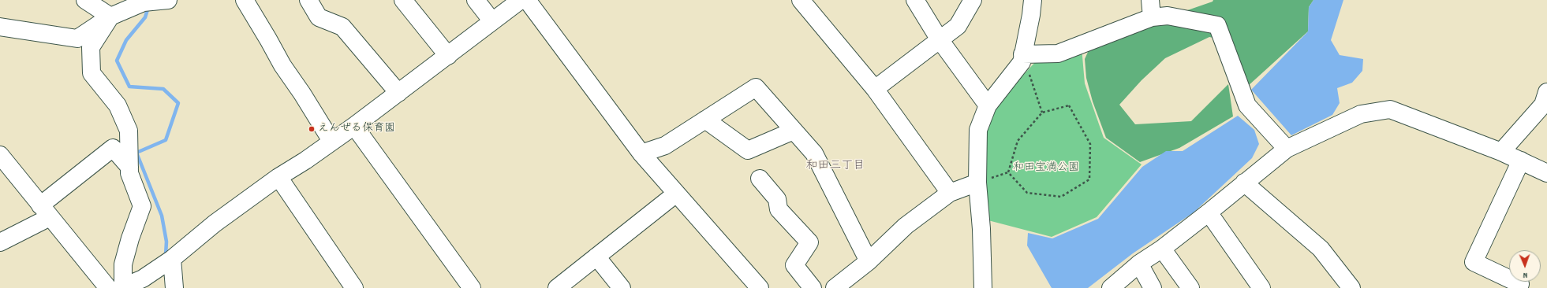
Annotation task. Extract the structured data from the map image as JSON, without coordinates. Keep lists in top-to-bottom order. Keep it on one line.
{"districts":["和田三丁目"],"parks":["和田宝満公園"],"places":["えんぜる保育園"],"north":"bottom"}
